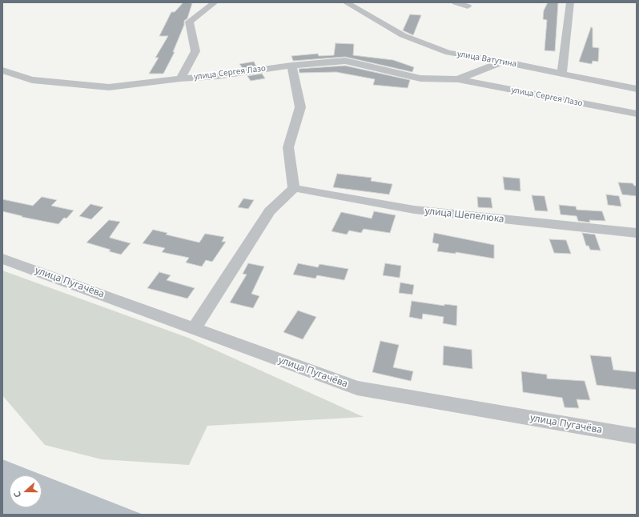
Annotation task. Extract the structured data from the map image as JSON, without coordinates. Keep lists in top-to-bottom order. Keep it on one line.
{"streets":{"street":["улица Ватутина","улица Сергея Лазо","улица Шепелюка","улица Пугачёва"]},"crossings":[["улица Ватутина","улица Сергея Лазо"]],"north":"left"}
